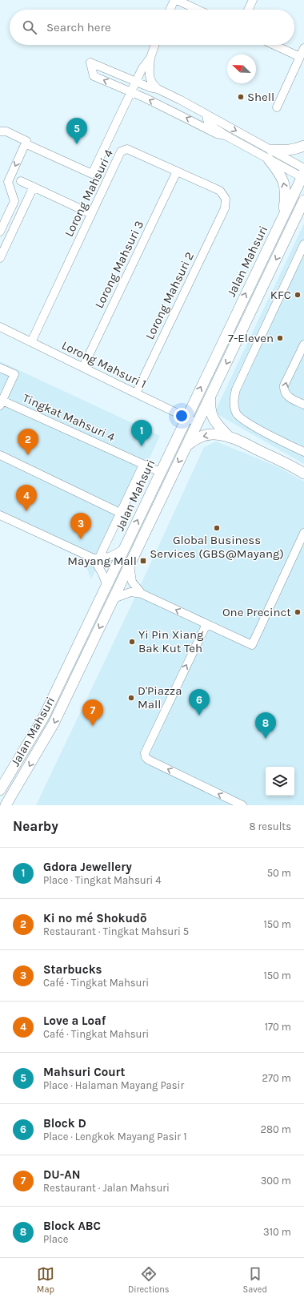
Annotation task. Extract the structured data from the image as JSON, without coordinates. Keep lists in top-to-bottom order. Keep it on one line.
{"streets":{"street":["Lorong Mahsuri 4","Jalan Mahsuri","Lorong Mahsuri 3","Lorong Mahsuri 2","Lorong Mahsuri 1","Tingkat Mahsuri 4"]},"crossings":[["Lorong Mahsuri 4","Lorong Mahsuri 3"],["Lorong Mahsuri 4","Lorong Mahsuri 2"],["Lorong Mahsuri 4","Lorong Mahsuri 1"],["Jalan Mahsuri","Lorong Mahsuri 1"],["Jalan Mahsuri","Tingkat Mahsuri 4"],["Lorong Mahsuri 3","Lorong Mahsuri 1"],["Lorong Mahsuri 2","Lorong Mahsuri 1"]],"places":{"other":["Shell","KFC","7-Eleven","Global Business Services (GBS@Mayang)","One Precinct","Yi Pin Xiang Bak Kut Teh","D'Piazza Mall"],"transit":["Mayang Mall"]},"north":"top left","page":{"search":"Search here","pins":["5","1","2","4","3","6","7","8"],"heading":["Nearby","8 results"],"list":[{"mark":"1","name":"Gdora Jewellery","note":"Place · Tingkat Mahsuri 4","value":"50 m"},{"mark":"2","name":"Ki no mé Shokudō","note":"Restaurant · Tingkat Mahsuri 5","value":"150 m"},{"mark":"3","name":"Starbucks","note":"Café · Tingkat Mahsuri","value":"150 m"},{"mark":"4","name":"Love a Loaf","note":"Café · Tingkat Mahsuri","value":"170 m"},{"mark":"5","name":"Mahsuri Court","note":"Place · Halaman Mayang Pasir","value":"270 m"},{"mark":"6","name":"Block D","note":"Place · Lengkok Mayang Pasir 1","value":"280 m"},{"mark":"7","name":"DU-AN","note":"Restaurant · Jalan Mahsuri","value":"300 m"},{"mark":"8","name":"Block ABC","note":"Place","value":"310 m"}],"nav":["Map","Directions","Saved"]}}
